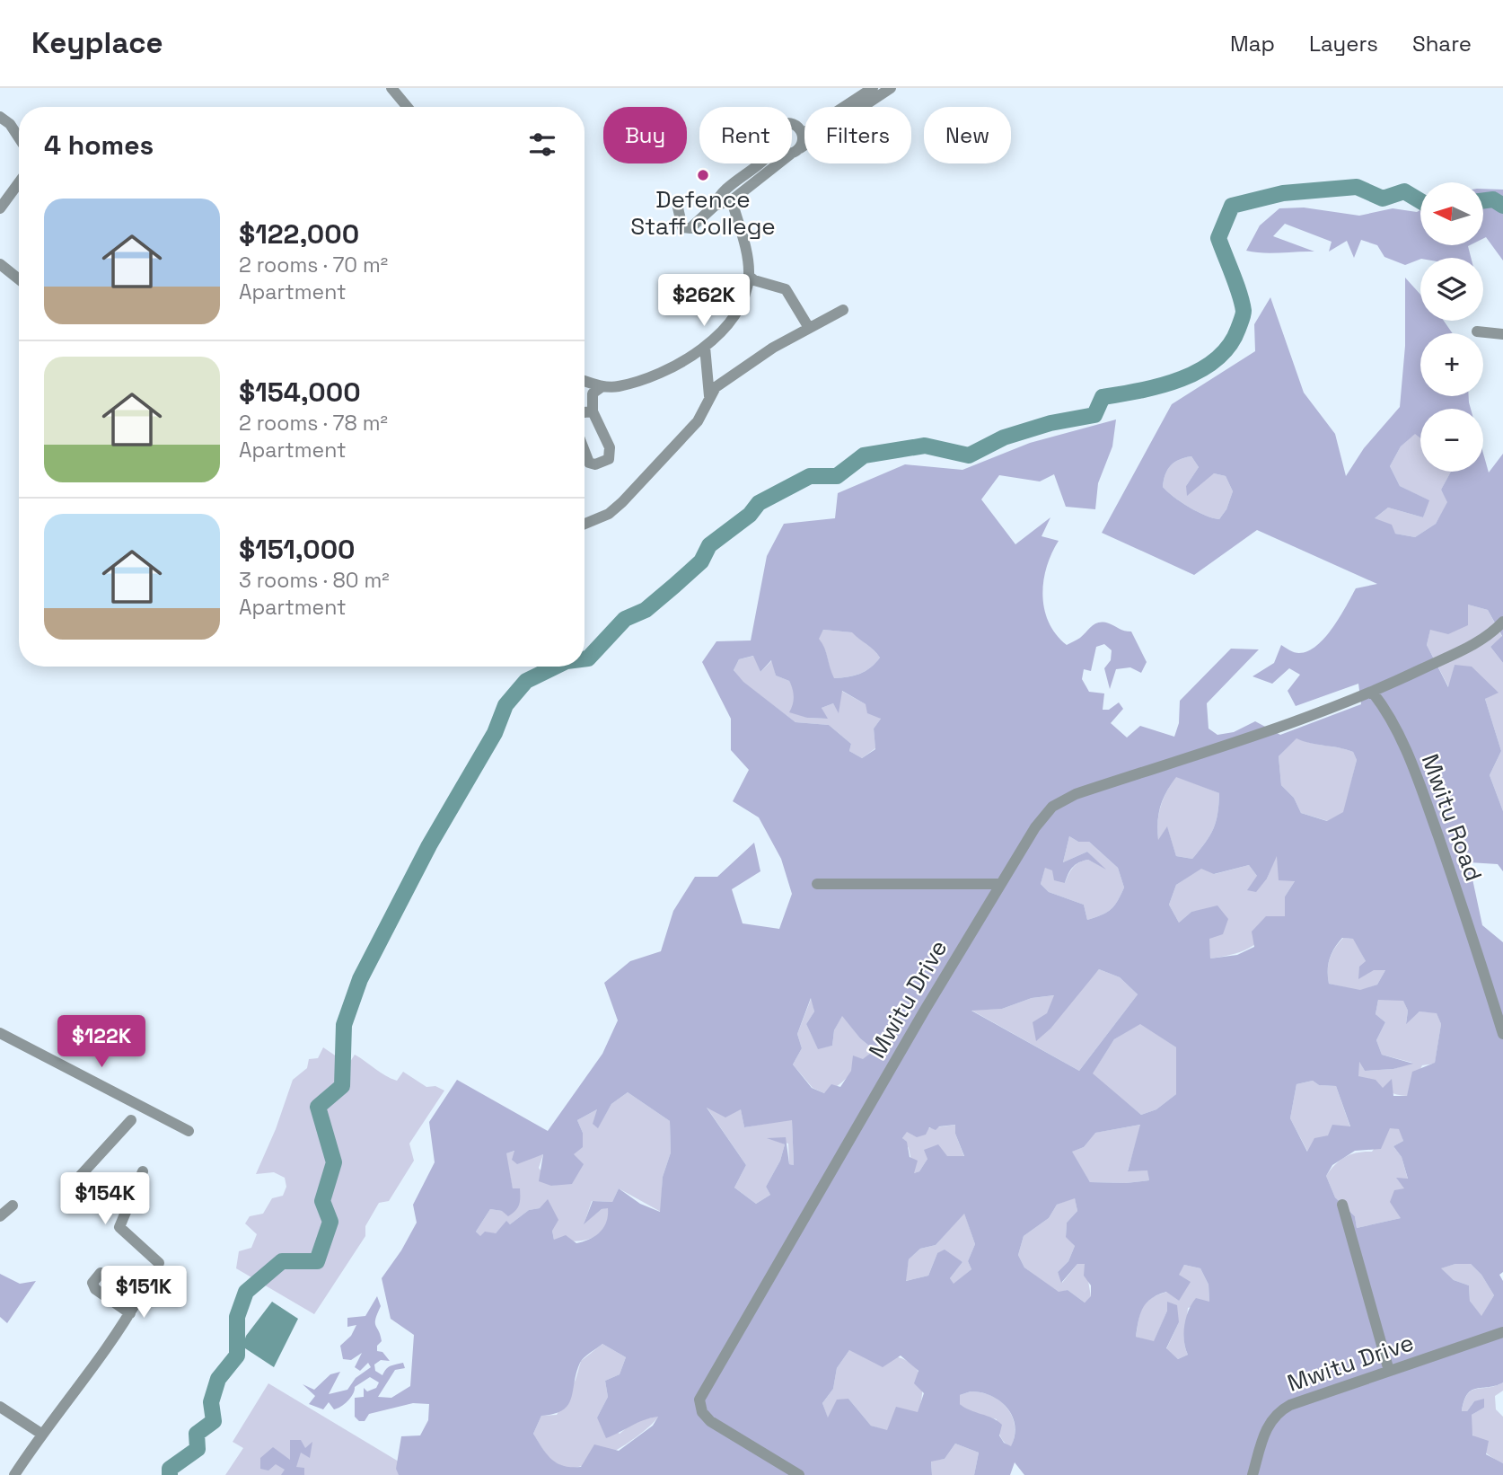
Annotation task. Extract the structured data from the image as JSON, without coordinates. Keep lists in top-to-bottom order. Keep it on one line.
{"streets":{"street":["Mwitu Road","Mwitu Drive"]},"crossings":[["Mwitu Road","Mwitu Drive"]],"places":["Defence Staff College"],"north":"left","page":{"header":"Keyplace","nav":["Map","Layers","Share"],"chip":["Buy","Rent","Filters","New"],"heading":"4 homes","map_buttons":["+","−"],"list":[{"name":"$122,000","note":"2 rooms · 70 m² · Apartment"},{"name":"$154,000","note":"2 rooms · 78 m² · Apartment"},{"name":"$151,000","note":"3 rooms · 80 m² · Apartment"}],"price":["$262K","$122K","$154K","$151K"]}}
